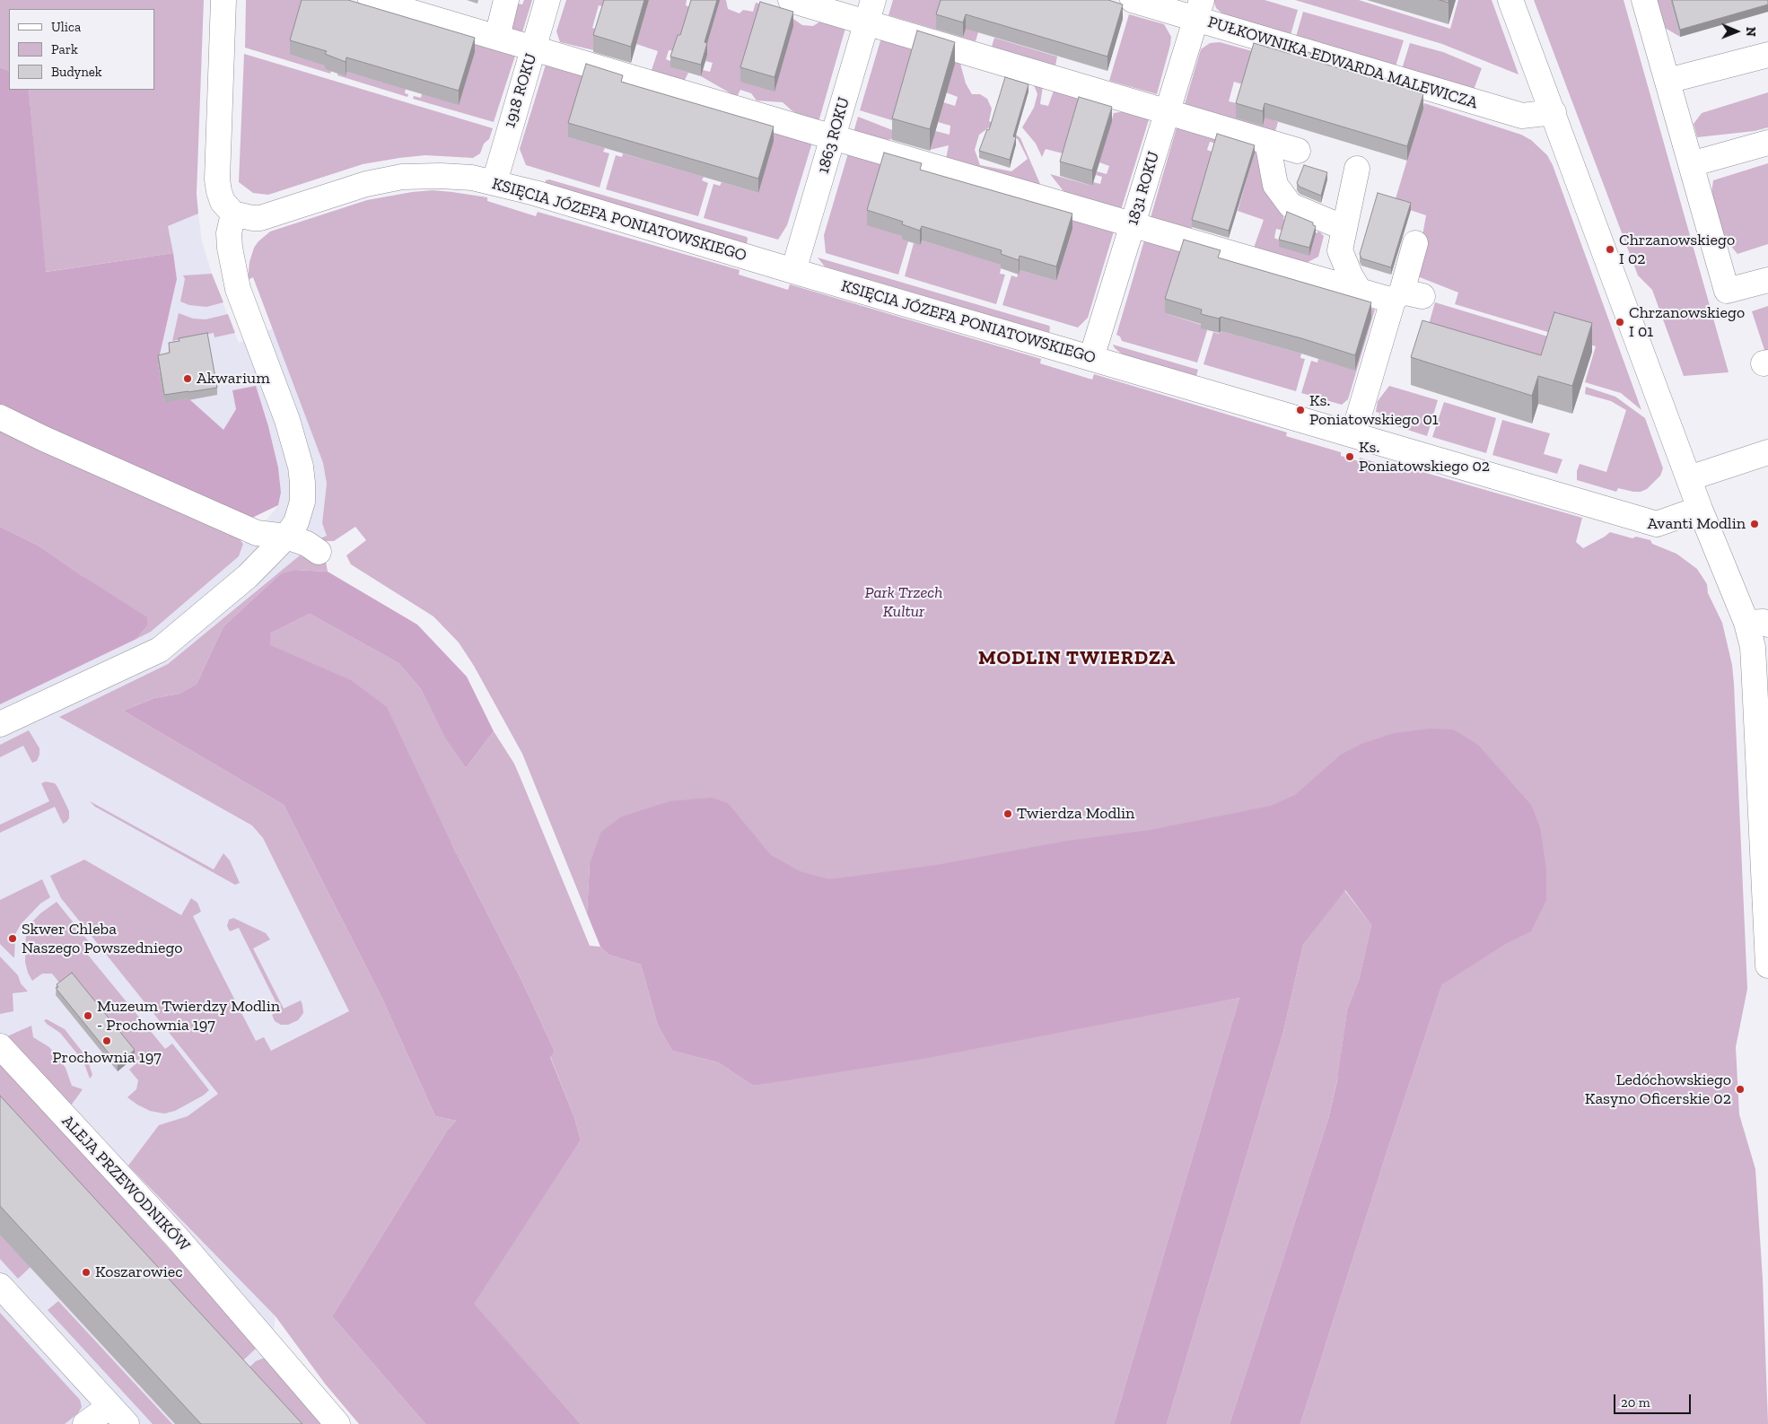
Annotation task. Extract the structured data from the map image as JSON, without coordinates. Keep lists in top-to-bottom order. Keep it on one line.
{"streets":{"street":["PUŁKOWNIKA EDWARDA MALEWICZA","1918 ROKU","1863 ROKU","1831 ROKU","KSIĘCIA JÓZEFA PONIATOWSKIEGO","ALEJA PRZEWODNIKÓW"]},"crossings":[["PUŁKOWNIKA EDWARDA MALEWICZA","1831 ROKU"],["1918 ROKU","KSIĘCIA JÓZEFA PONIATOWSKIEGO"],["1863 ROKU","KSIĘCIA JÓZEFA PONIATOWSKIEGO"],["1831 ROKU","KSIĘCIA JÓZEFA PONIATOWSKIEGO"]],"districts":["MODLIN TWIERDZA"],"parks":["Park Trzech Kultur"],"places":["Chrzanowskiego I 02","Chrzanowskiego I 01","Akwarium","Ks. Poniatowskiego 01","Ks. Poniatowskiego 02","Avanti Modlin","Twierdza Modlin","Skwer Chleba Naszego Powszedniego","Muzeum Twierdzy Modlin - Prochownia 197","Prochownia 197","Ledóchowskiego Kasyno Oficerskie 02","Koszarowiec"],"legend":["Ulica","Park","Budynek"],"scale_bar":"20 m","north":"right"}
